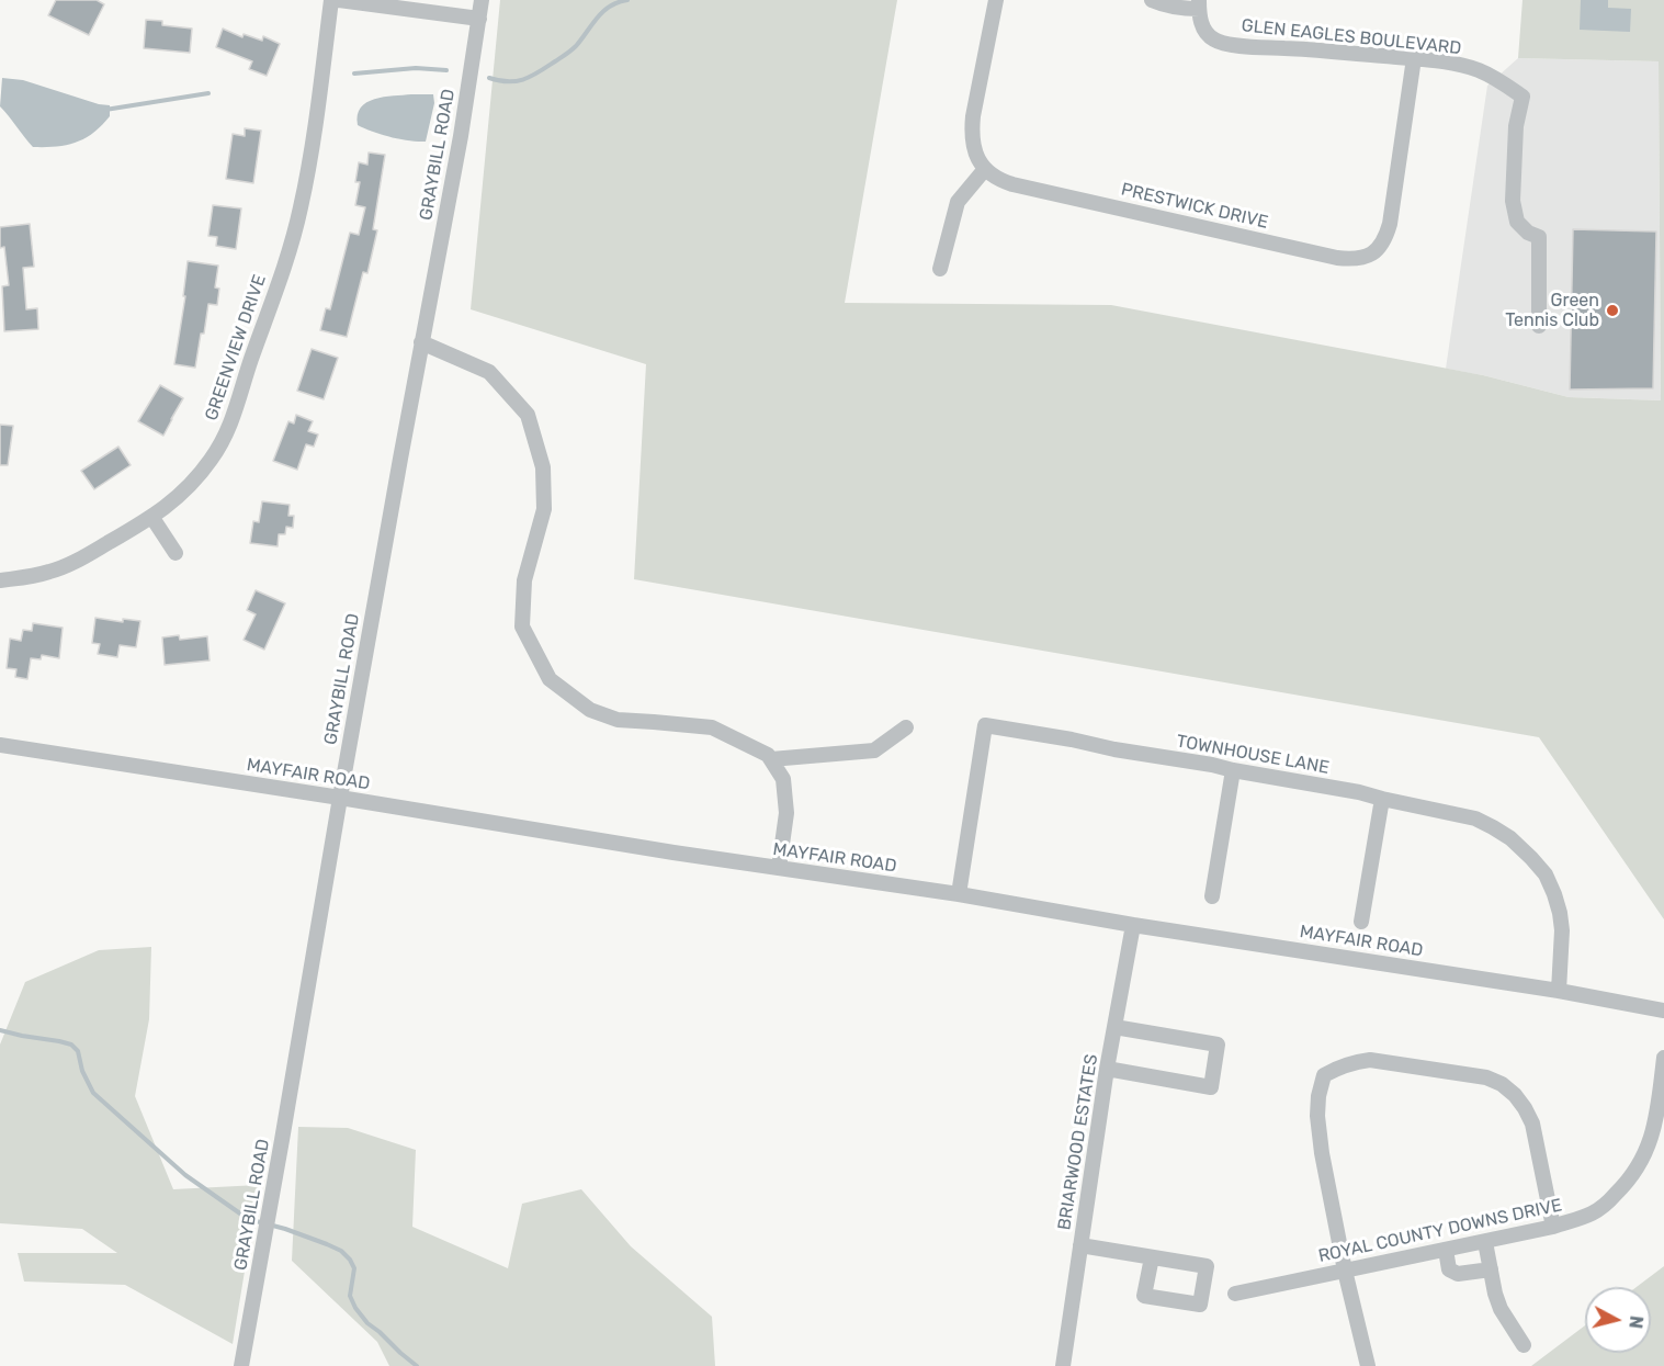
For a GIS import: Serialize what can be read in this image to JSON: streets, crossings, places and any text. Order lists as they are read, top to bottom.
{
  "streets": {
    "street": [
      "GLEN EAGLES BOULEVARD",
      "GRAYBILL ROAD",
      "PRESTWICK DRIVE",
      "GREENVIEW DRIVE",
      "TOWNHOUSE LANE",
      "MAYFAIR ROAD",
      "BRIARWOOD ESTATES",
      "ROYAL COUNTY DOWNS DRIVE"
    ]
  },
  "crossings": [
    ["GLEN EAGLES BOULEVARD", "PRESTWICK DRIVE"],
    ["GRAYBILL ROAD", "MAYFAIR ROAD"],
    ["TOWNHOUSE LANE", "MAYFAIR ROAD"],
    ["MAYFAIR ROAD", "BRIARWOOD ESTATES"]
  ],
  "places": ["Green Tennis Club"],
  "north": "right"
}
